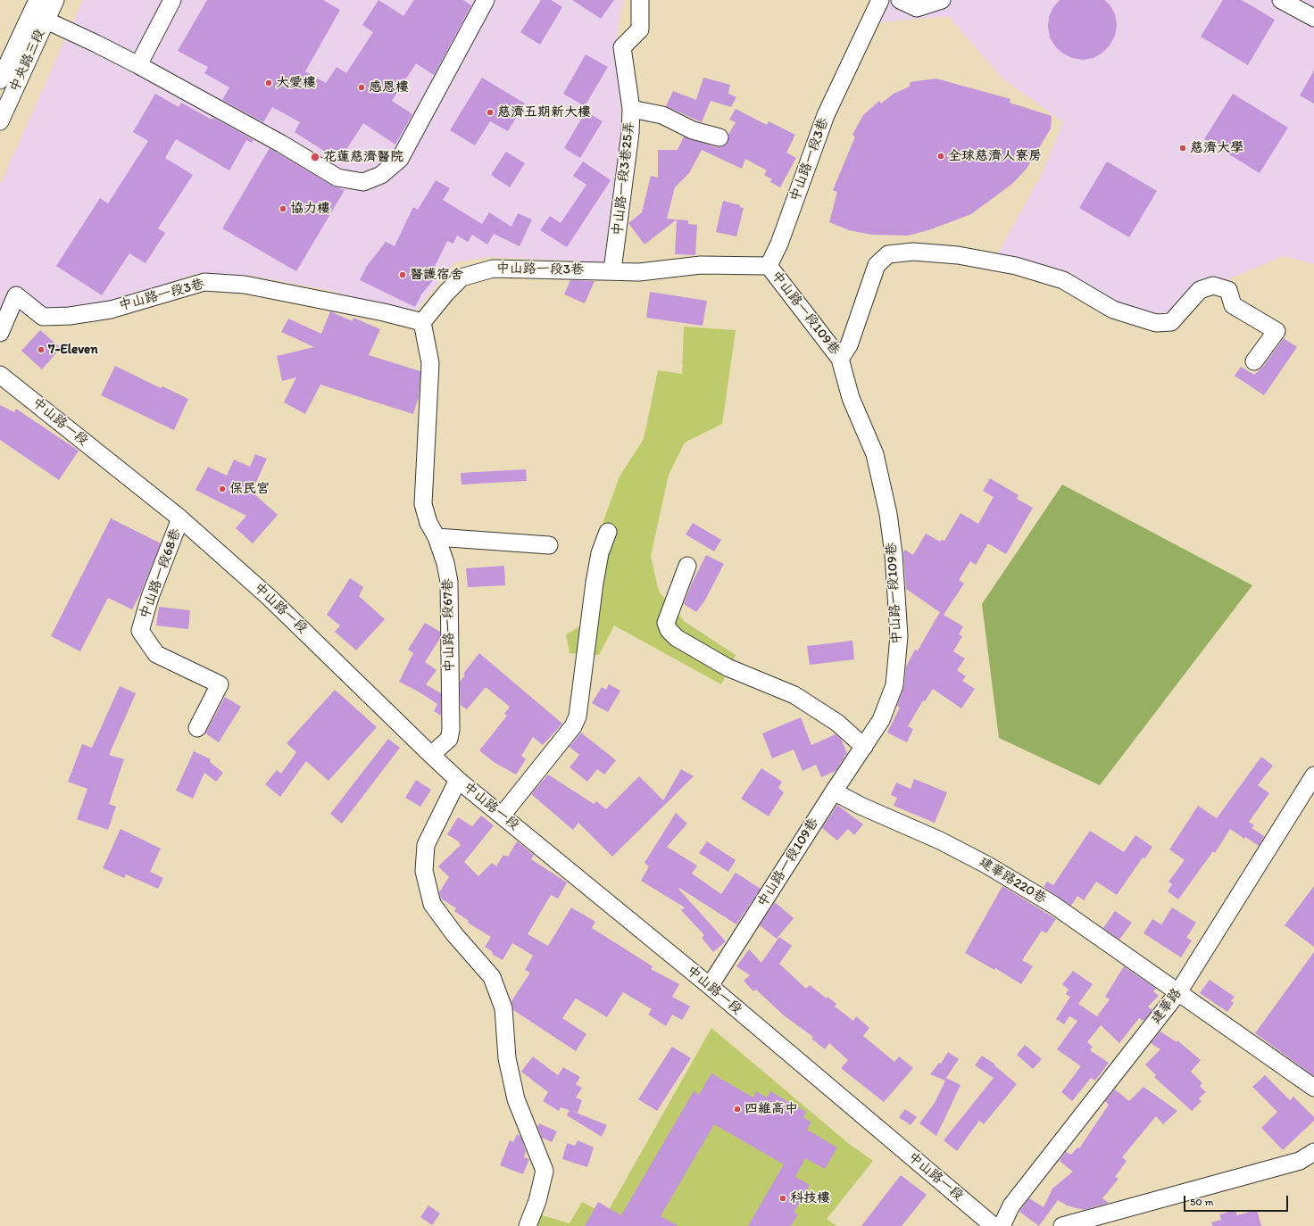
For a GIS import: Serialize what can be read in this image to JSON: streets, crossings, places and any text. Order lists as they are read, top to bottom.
{
  "streets": {
    "street": [
      "中央路三段",
      "中山路一段3巷",
      "中山路一段3巷25弄",
      "中山路一段109巷",
      "中山路一段",
      "中山路一段68巷",
      "中山路一段67巷",
      "建華路220巷",
      "建華路"
    ]
  },
  "crossings": [
    ["中山路一段3巷", "中山路一段3巷25弄"],
    ["中山路一段3巷", "中山路一段109巷"],
    ["中山路一段3巷", "中山路一段67巷"],
    ["中山路一段109巷", "中山路一段"],
    ["中山路一段109巷", "建華路220巷"],
    ["中山路一段", "中山路一段68巷"],
    ["中山路一段", "中山路一段67巷"],
    ["建華路220巷", "建華路"]
  ],
  "places": [
    "大愛樓",
    "感恩樓",
    "慈濟五期新大樓",
    "慈濟大學",
    "全球慈濟人寮房",
    "花蓮慈濟醫院",
    "協力樓",
    "醫護宿舍",
    "7-Eleven",
    "保民宮",
    "四維高中",
    "科技樓"
  ],
  "scale_bar": "50 m"
}
